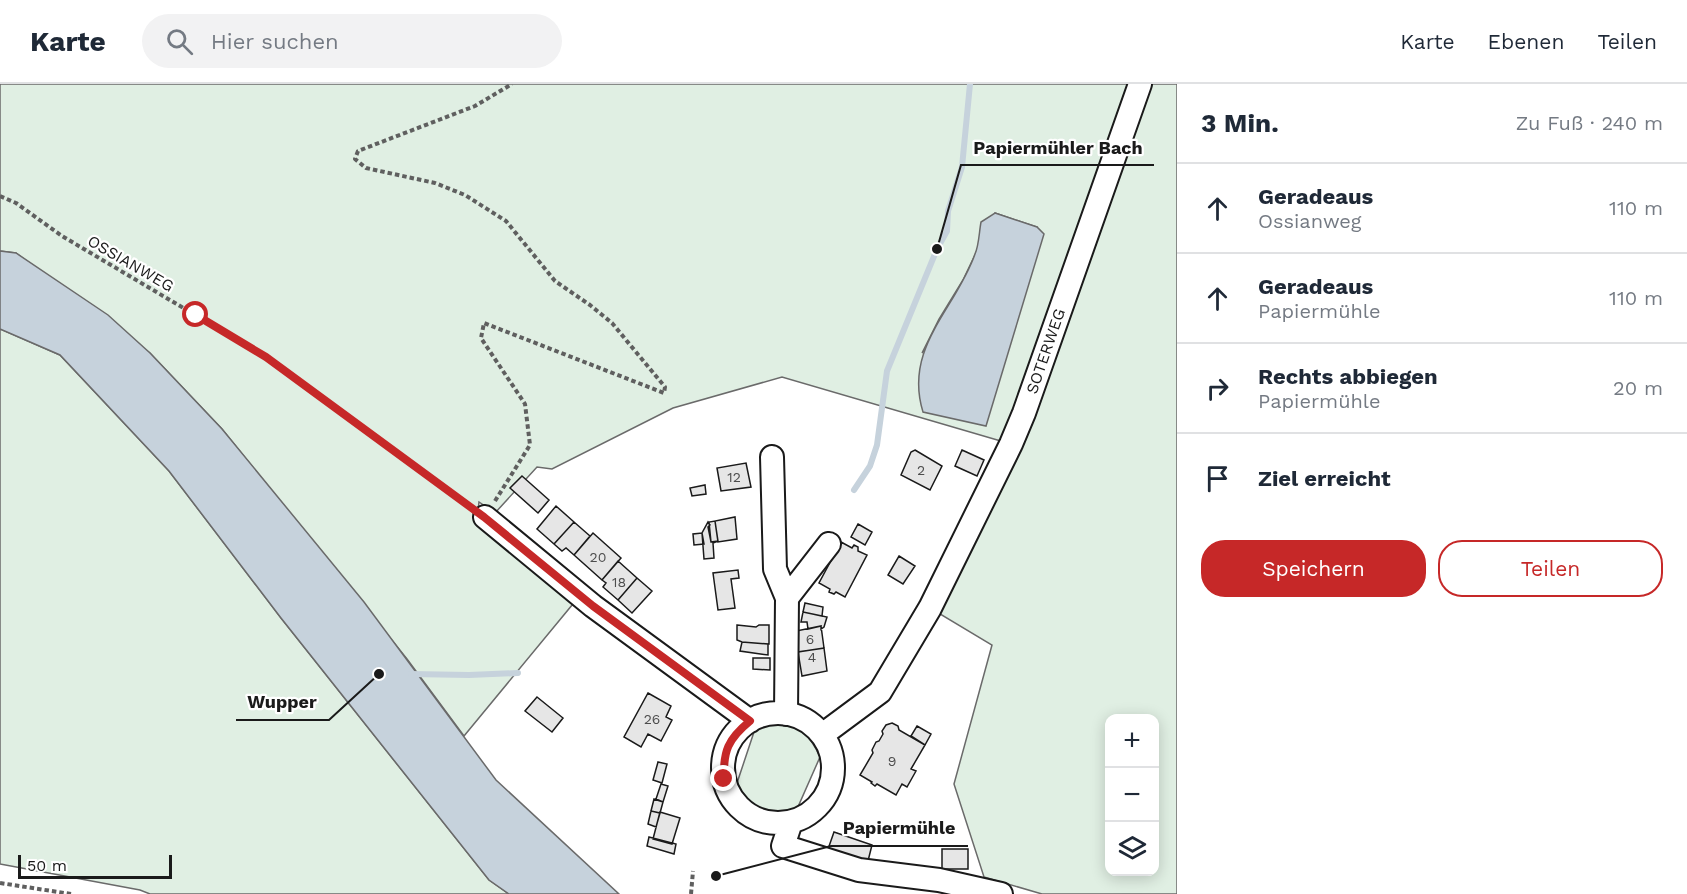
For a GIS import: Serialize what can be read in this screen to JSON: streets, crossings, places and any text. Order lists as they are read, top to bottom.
{
  "streets": {
    "street": ["SOTERWEG"],
    "path": ["OSSIANWEG"]
  },
  "places": ["Papiermühler Bach", "Wupper", "Papiermühle"],
  "house_numbers": [
    "2",
    "12",
    "20",
    "18",
    "6",
    "4",
    "26",
    "9"
  ],
  "scale_bar": "50 m",
  "page": {
    "header": "Karte",
    "search": "Hier suchen",
    "nav": ["Karte", "Ebenen", "Teilen"],
    "heading": ["3 Min.", "Zu Fuß · 240 m"],
    "list": [
      ["Geradeaus", "Ossianweg", "110 m"],
      ["Geradeaus", "Papiermühle", "110 m"],
      ["Rechts abbiegen", "Papiermühle", "20 m"],
      "Ziel erreicht"
    ],
    "buttons": ["Speichern", "Teilen"],
    "map_buttons": ["+", "−"],
    "scale": "50 m"
  }
}
